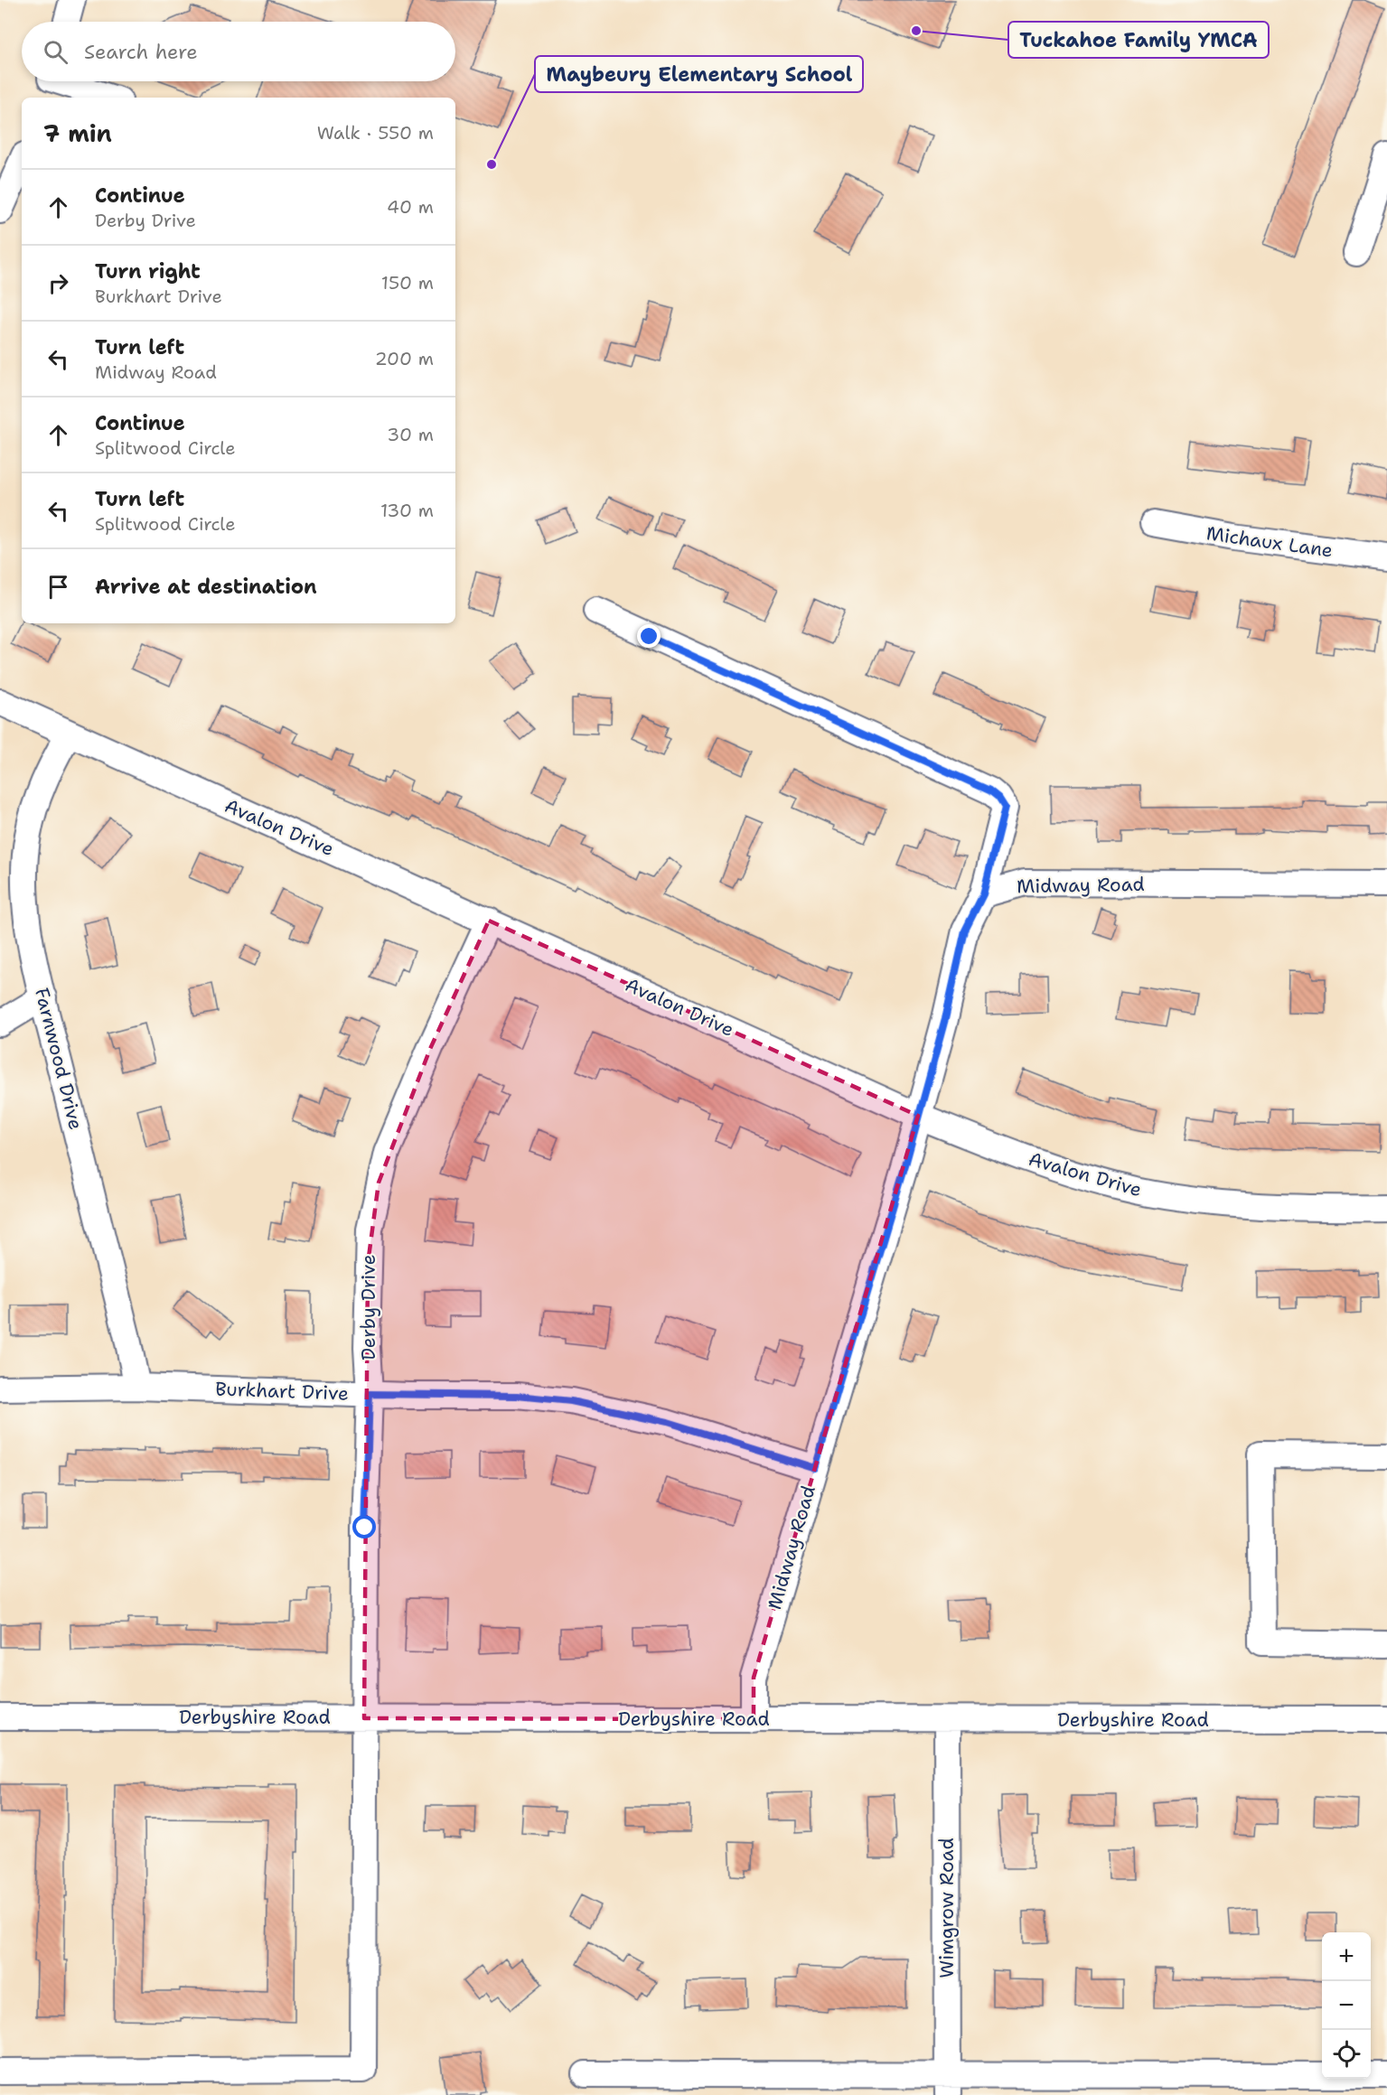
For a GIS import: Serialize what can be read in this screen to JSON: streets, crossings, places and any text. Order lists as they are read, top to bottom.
{
  "streets": {
    "street": [
      "Michaux Lane",
      "Avalon Drive",
      "Midway Road",
      "Farnwood Drive",
      "Derby Drive",
      "Burkhart Drive",
      "Derbyshire Road",
      "Wimgrow Road"
    ]
  },
  "crossings": [
    ["Avalon Drive", "Midway Road"],
    ["Avalon Drive", "Farnwood Drive"],
    ["Avalon Drive", "Derby Drive"],
    ["Midway Road", "Burkhart Drive"],
    ["Midway Road", "Derbyshire Road"],
    ["Farnwood Drive", "Burkhart Drive"],
    ["Derby Drive", "Burkhart Drive"],
    ["Derby Drive", "Derbyshire Road"],
    ["Derbyshire Road", "Wimgrow Road"]
  ],
  "places": ["Tuckahoe Family YMCA", "Maybeury Elementary School"],
  "page": {
    "search": "Search here",
    "heading": ["7 min", "Walk · 550 m"],
    "list": [
      ["Continue", "Derby Drive", "40 m"],
      ["Turn right", "Burkhart Drive", "150 m"],
      ["Turn left", "Midway Road", "200 m"],
      ["Continue", "Splitwood Circle", "30 m"],
      ["Turn left", "Splitwood Circle", "130 m"],
      "Arrive at destination"
    ],
    "map_buttons": ["+", "−"]
  }
}
